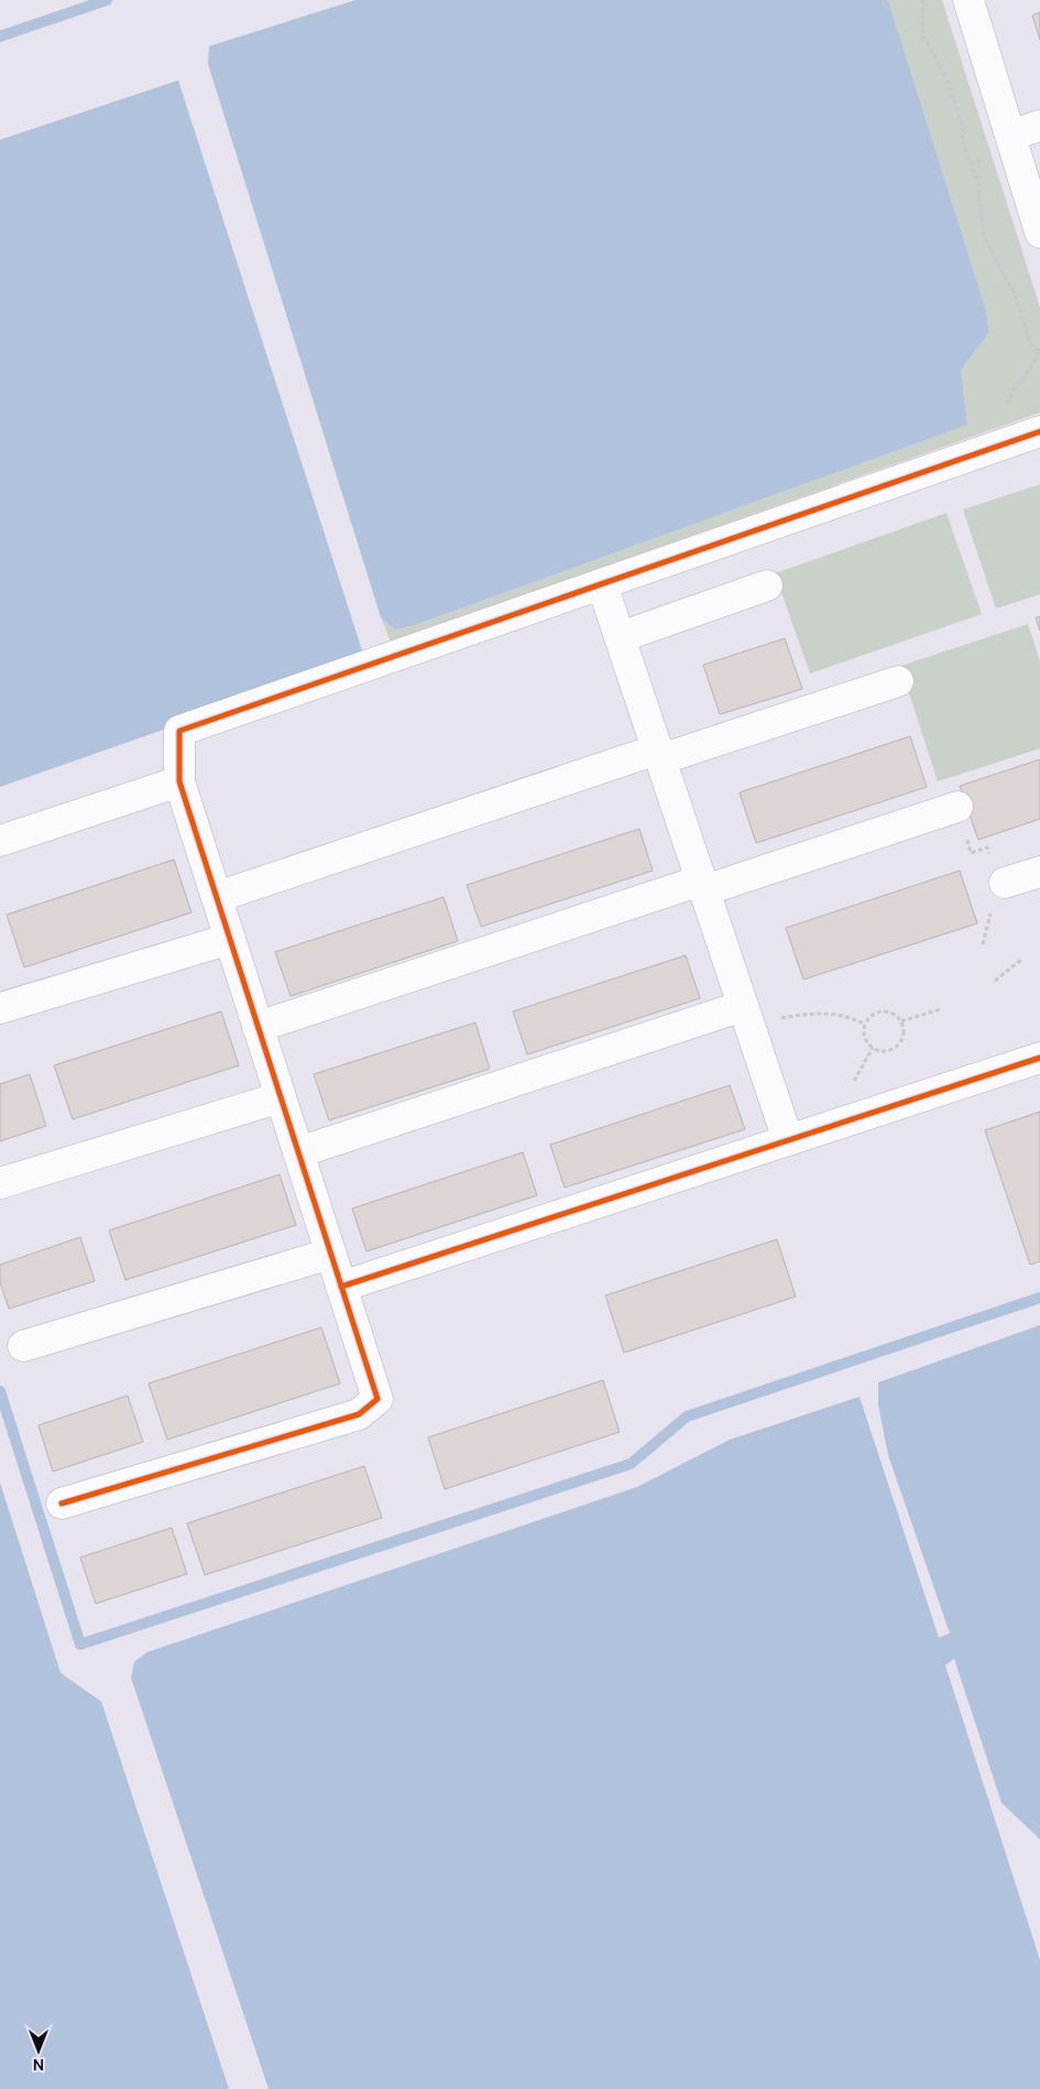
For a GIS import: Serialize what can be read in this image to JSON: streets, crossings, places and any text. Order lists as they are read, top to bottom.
{
  "north": "bottom"
}
